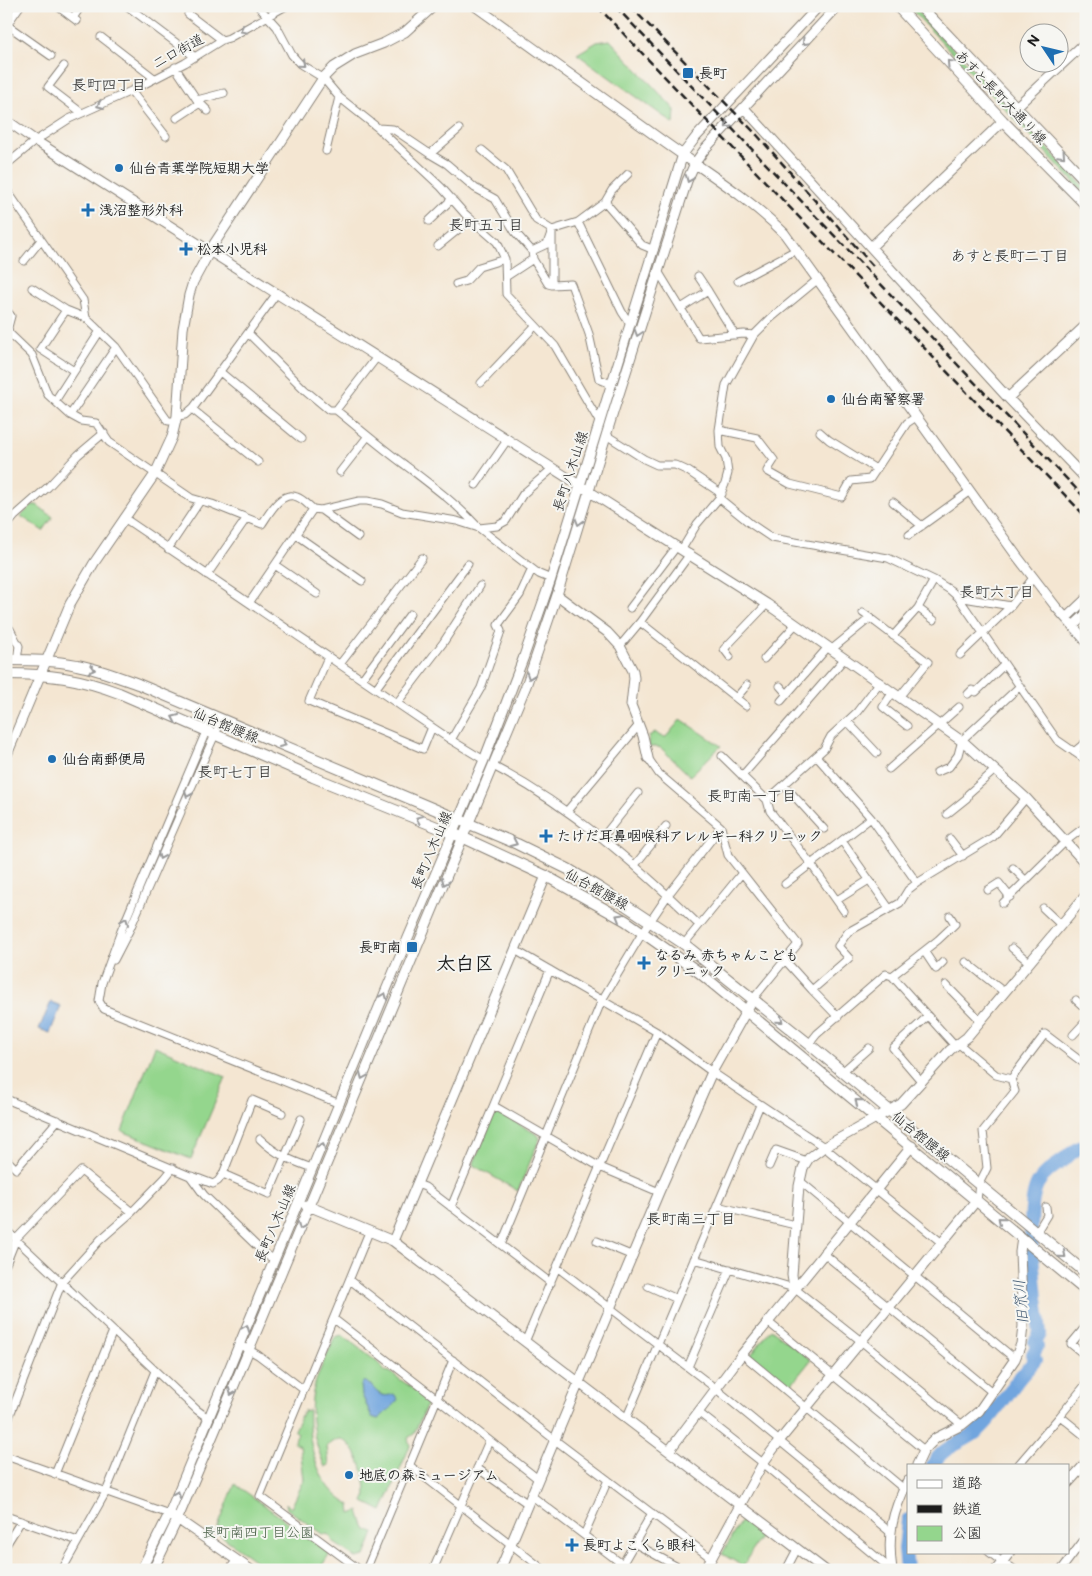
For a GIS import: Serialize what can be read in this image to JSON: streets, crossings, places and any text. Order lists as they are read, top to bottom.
{
  "streets": {
    "main road": ["あすと長町大通り線", "仙台館腰線"],
    "street": ["二口街道", "長町八木山線"]
  },
  "crossings": [
    ["長町八木山線", "仙台館腰線"]
  ],
  "districts": [
    "長町四丁目",
    "長町五丁目",
    "あすと長町二丁目",
    "長町六丁目",
    "長町七丁目",
    "長町南一丁目",
    "太白区",
    "長町南三丁目"
  ],
  "water": ["旧笊川"],
  "parks": ["長町南四丁目公園"],
  "places": {
    "transit": ["長町", "長町南"],
    "other": [
      "仙台青葉学院短期大学",
      "仙台南警察署",
      "仙台南郵便局",
      "地底の森ミュージアム"
    ],
    "health": [
      "浅沼整形外科",
      "松本小児科",
      "たけだ耳鼻咽喉科アレルギー科クリニック",
      "なるみ 赤ちゃんこども クリニック",
      "長町よこくら眼科"
    ]
  },
  "legend": ["道路", "鉄道", "公園"],
  "north": "top left"
}
